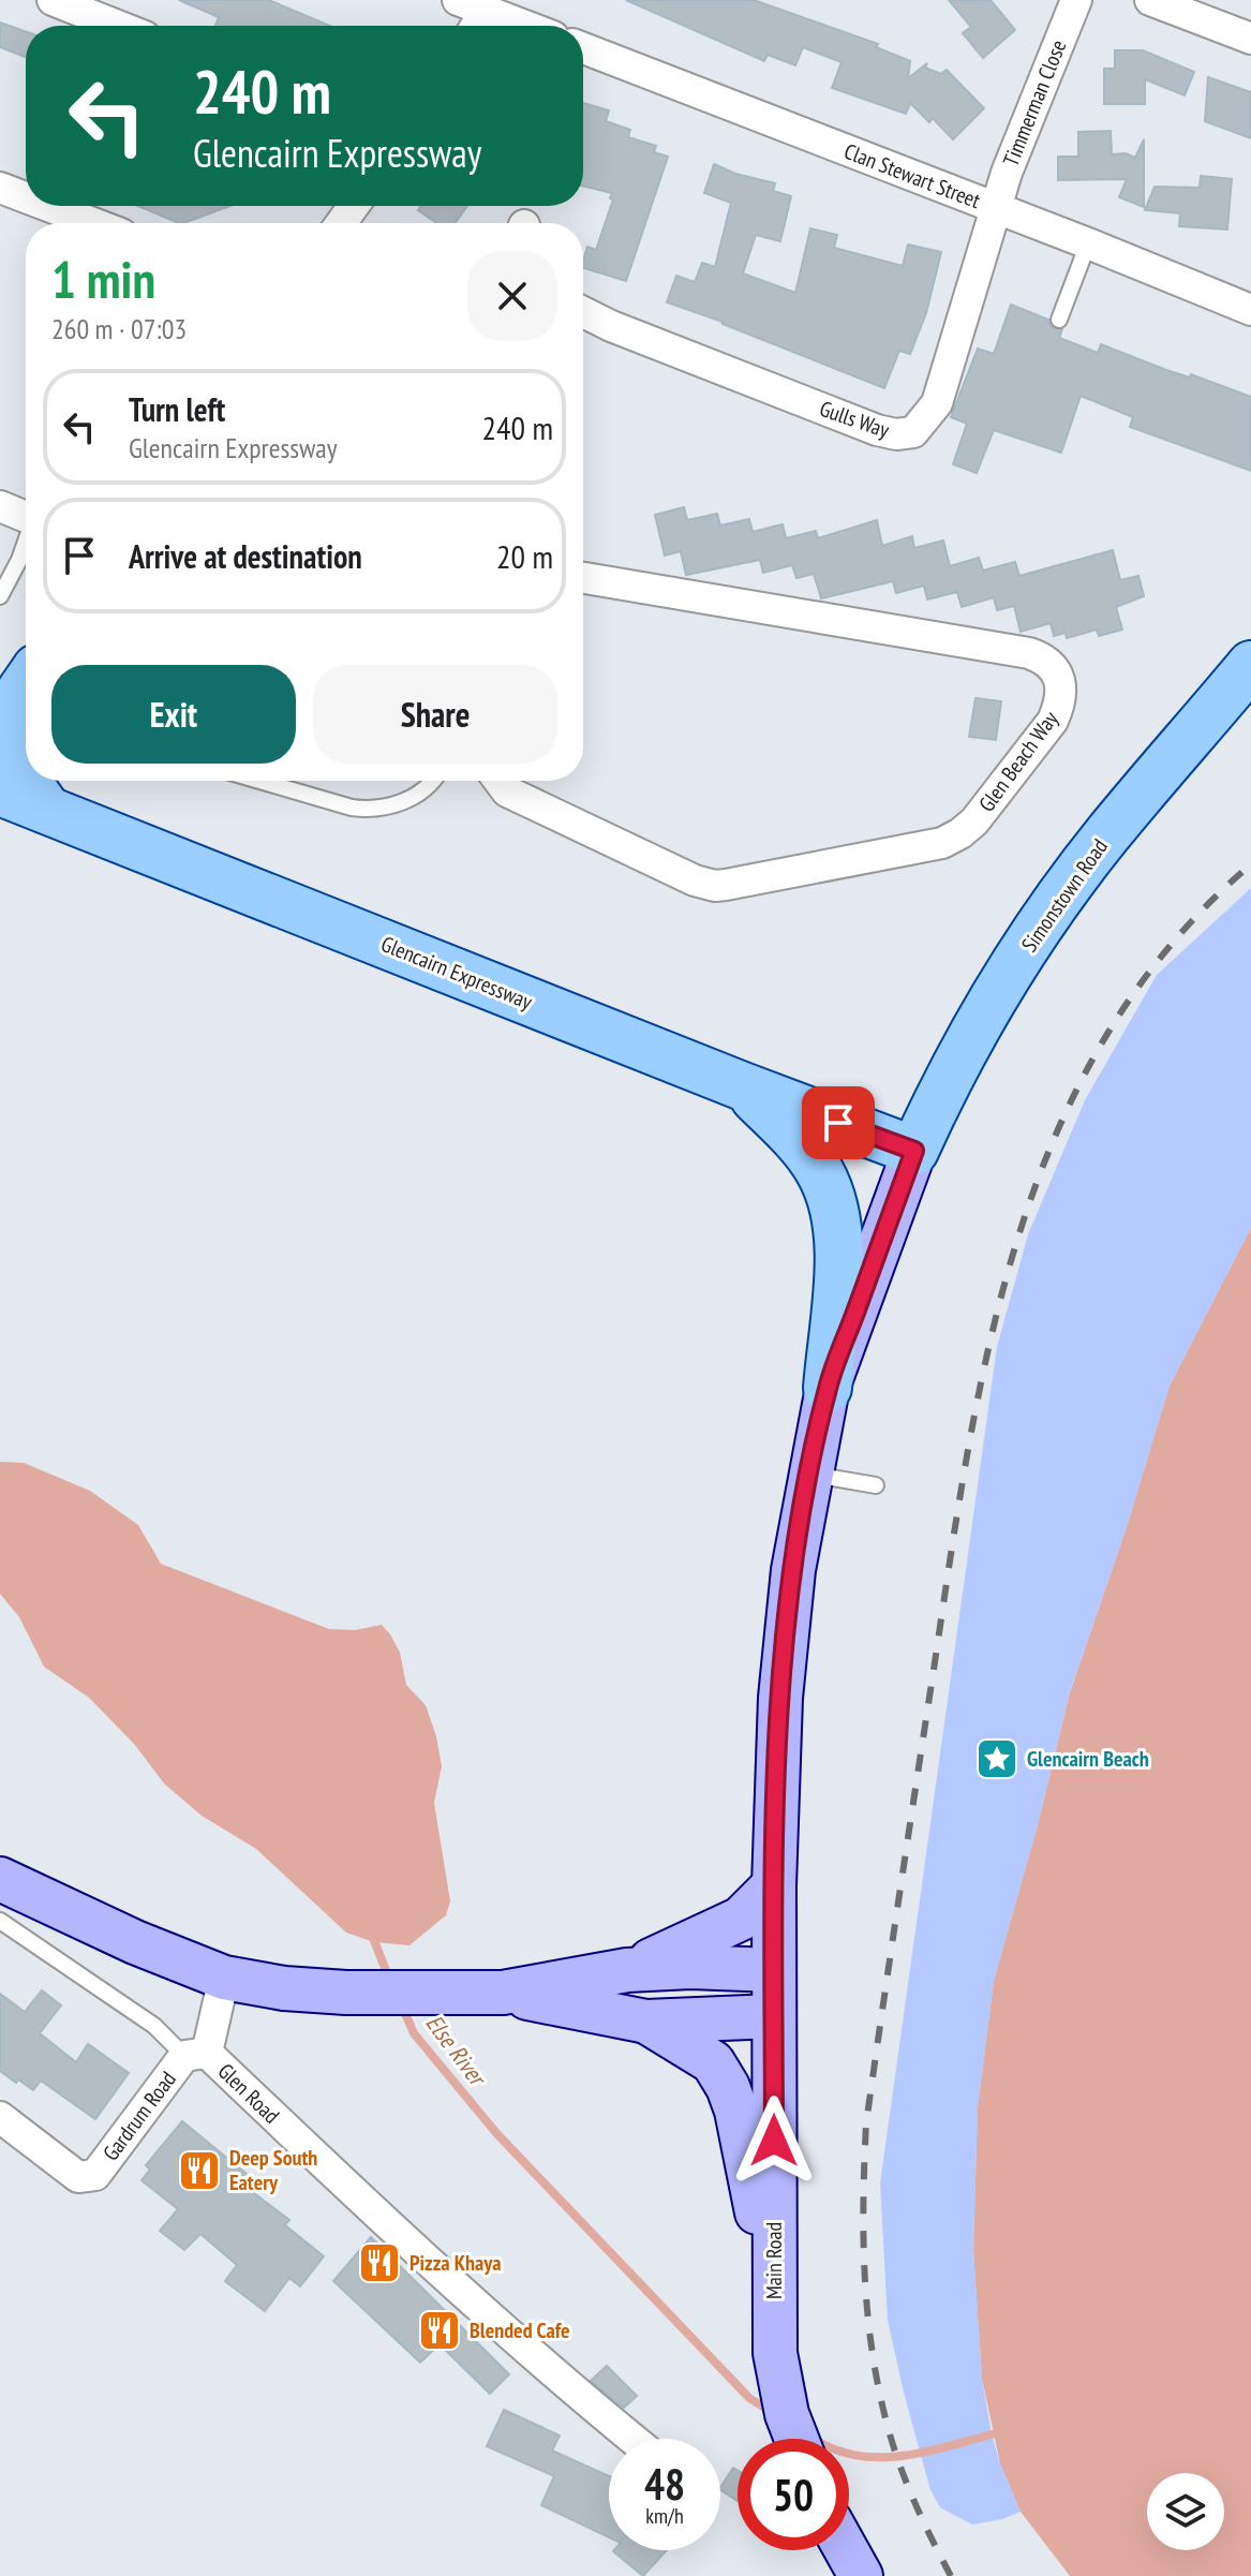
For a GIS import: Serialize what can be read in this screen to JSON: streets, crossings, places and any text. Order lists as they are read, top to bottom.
{
  "streets": {
    "main road": ["Simonstown Road", "Glencairn Expressway", "Main Road"],
    "street": [
      "Timmerman Close",
      "Clan Stewart Street",
      "Gulls Way",
      "Glen Beach Way",
      "Glen Road",
      "Gardrum Road"
    ]
  },
  "crossings": [
    ["Timmerman Close", "Clan Stewart Street"],
    ["Timmerman Close", "Gulls Way"],
    ["Clan Stewart Street", "Gulls Way"],
    ["Simonstown Road", "Glencairn Expressway"],
    ["Simonstown Road", "Main Road"],
    ["Glencairn Expressway", "Main Road"],
    ["Glen Road", "Gardrum Road"]
  ],
  "water": ["Else River"],
  "places": {
    "place": ["Glencairn Beach"],
    "restaurant": ["Deep South Eatery", "Pizza Khaya", "Blended Cafe"]
  },
  "page": {
    "turn": ["240 m", "Glencairn Expressway"],
    "heading": ["1 min", "260 m · 07:03"],
    "list": [
      {
        "name": "Turn left",
        "note": "Glencairn Expressway",
        "value": "240 m"
      },
      {
        "name": "Arrive at destination",
        "value": "20 m"
      }
    ],
    "buttons": ["Exit", "Share"],
    "speed": "48 km/h",
    "limit": "50"
  }
}
